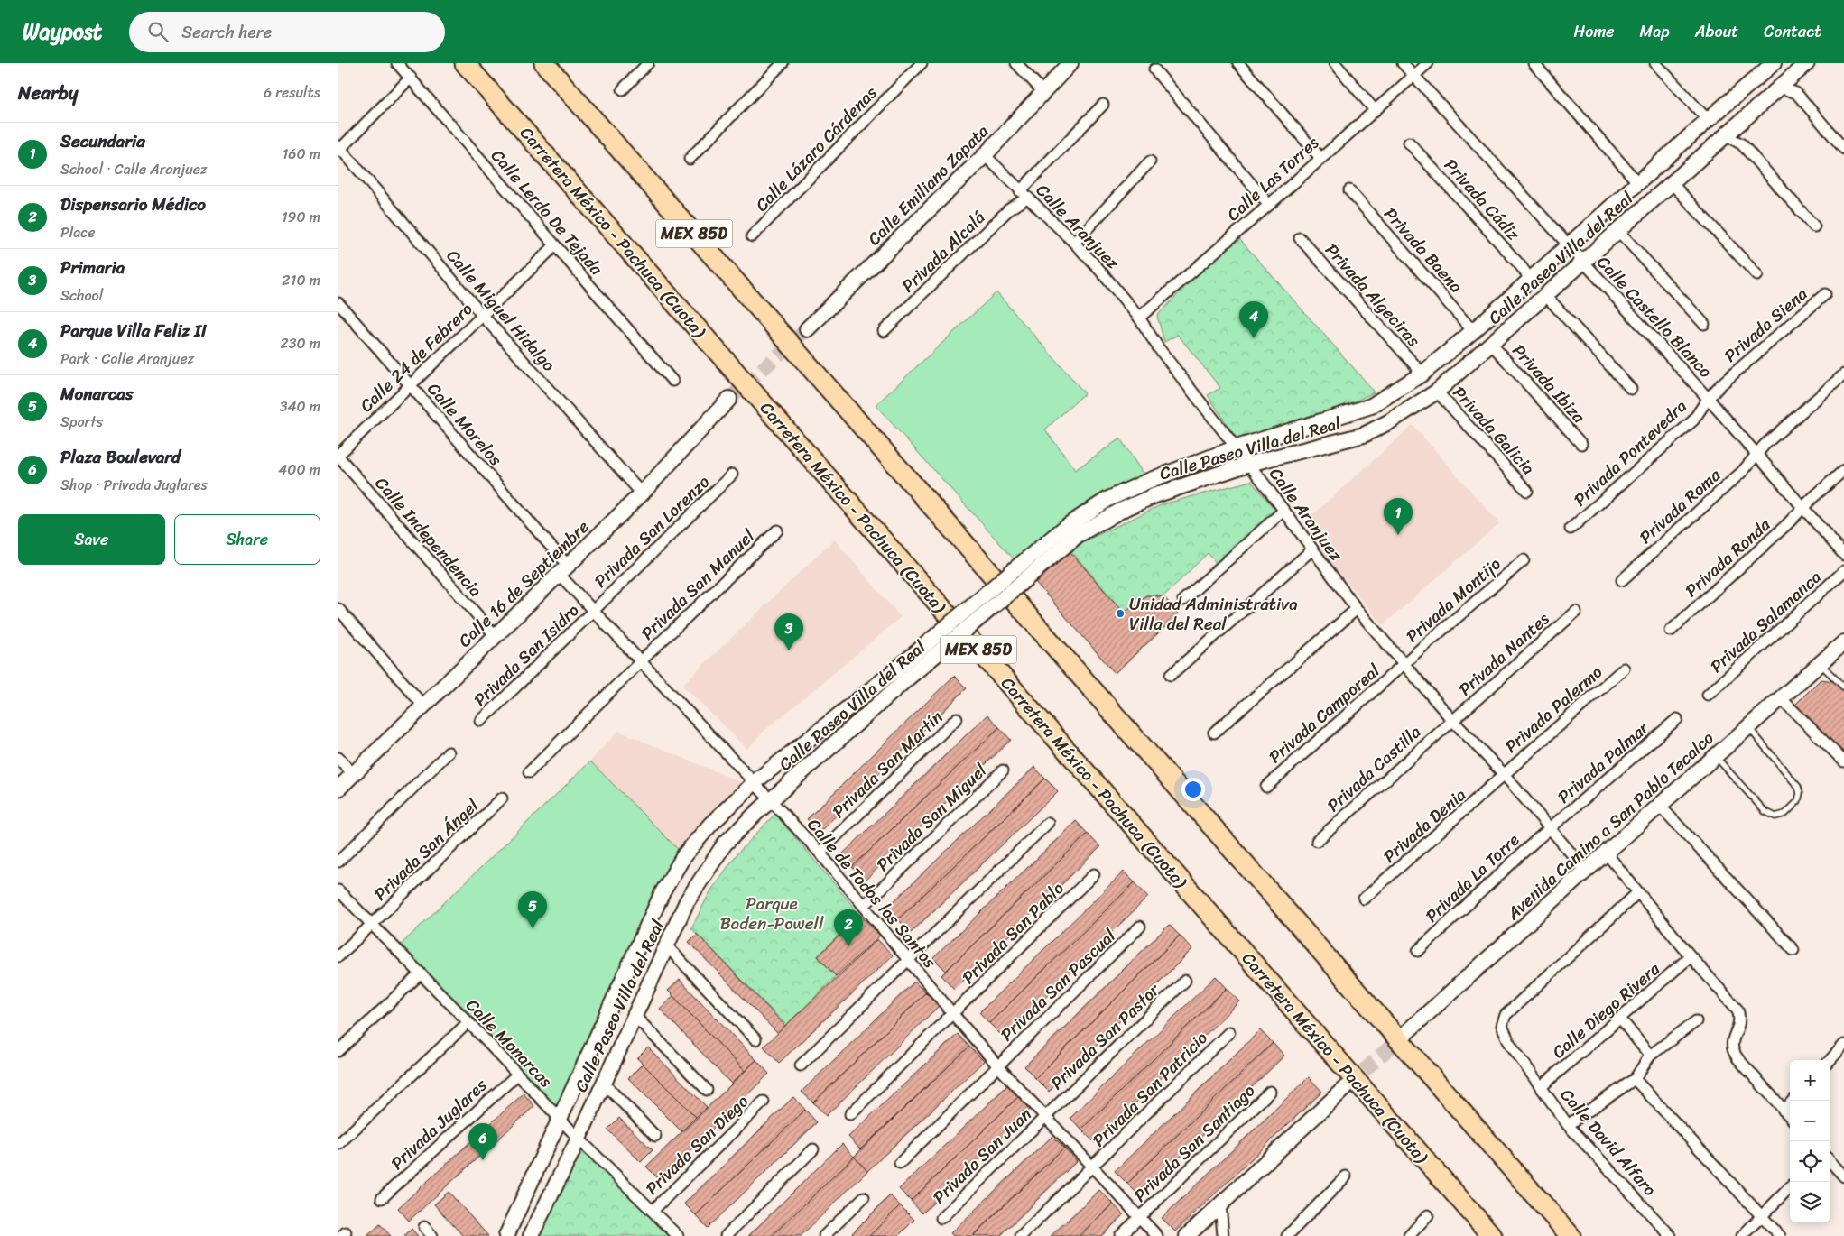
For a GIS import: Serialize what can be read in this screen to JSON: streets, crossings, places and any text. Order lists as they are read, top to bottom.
{
  "streets": {
    "highway": ["Carretera México - Pachuca (Cuota)", "MEX 85D"],
    "street": [
      "Calle Lázaro Cárdenas",
      "Calle Las Torres",
      "Calle Emiliano Zapata",
      "Privada Cádiz",
      "Calle Lerdo De Tejada",
      "Calle Aranjuez",
      "Privada Baena",
      "Privada Alcalá",
      "Calle Paseo Villa del Real",
      "Privada Algeciras",
      "Calle Miguel Hidalgo",
      "Calle Castello Blanco",
      "Privada Siena",
      "Calle 24 de Febrero",
      "Privada Ibiza",
      "Calle Morelos",
      "Privada Galicia",
      "Privada Pontevedra",
      "Privada Roma",
      "Privada San Lorenzo",
      "Calle Independencia",
      "Privada Ronda",
      "Calle 16 de Septiembre",
      "Privada San Manuel",
      "Privada Montijo",
      "Privada Salamanca",
      "Privada Nantes",
      "Privada San Isidro",
      "Privada Palermo",
      "Privada Camporeal",
      "Privada Palmar",
      "Privada San Martín",
      "Privada Castilla",
      "Privada San Miguel",
      "Privada Denia",
      "Avenida Camino a San Pablo Tecalco",
      "Privada San Ángel",
      "Privada La Torre",
      "Calle de Todos los Santos",
      "Privada San Pablo",
      "Privada San Pascual",
      "Calle Diego Rivera",
      "Privada San Pastor",
      "Calle Monarcas",
      "Privada San Patricio",
      "Privada Juglares",
      "Calle David Alfaro",
      "Privada San Santiago",
      "Privada San Diego",
      "Privada San Juan"
    ]
  },
  "crossings": [
    ["Calle Las Torres", "Calle Aranjuez"],
    ["Calle Las Torres", "Calle Castello Blanco"],
    ["Calle Emiliano Zapata", "Calle Aranjuez"],
    ["Privada Cádiz", "Calle Paseo Villa del Real"],
    ["Calle Lerdo De Tejada", "Calle 24 de Febrero"],
    ["Calle Aranjuez", "Privada Alcalá"],
    ["Calle Aranjuez", "Calle Paseo Villa del Real"],
    ["Calle Aranjuez", "Privada Montijo"],
    ["Calle Aranjuez", "Privada Nantes"],
    ["Calle Aranjuez", "Privada Palermo"],
    ["Calle Aranjuez", "Privada Camporeal"],
    ["Calle Aranjuez", "Privada Palmar"],
    ["Calle Aranjuez", "Privada Castilla"],
    ["Calle Aranjuez", "Privada Denia"],
    ["Calle Aranjuez", "Avenida Camino a San Pablo Tecalco"],
    ["Calle Aranjuez", "Privada La Torre"],
    ["Privada Baena", "Calle Paseo Villa del Real"],
    ["Calle Paseo Villa del Real", "Privada Algeciras"],
    ["Calle Paseo Villa del Real", "Calle Castello Blanco"],
    ["Calle Paseo Villa del Real", "Privada Ibiza"],
    ["Calle Paseo Villa del Real", "Privada Galicia"],
    ["Calle Paseo Villa del Real", "Calle de Todos los Santos"],
    ["Calle Paseo Villa del Real", "Calle Monarcas"],
    ["Calle Miguel Hidalgo", "Calle 24 de Febrero"],
    ["Calle Miguel Hidalgo", "Calle 16 de Septiembre"],
    ["Calle Castello Blanco", "Privada Siena"],
    ["Calle Castello Blanco", "Privada Pontevedra"],
    ["Calle Castello Blanco", "Privada Roma"],
    ["Calle Castello Blanco", "Privada Ronda"],
    ["Privada Siena", "Privada Pontevedra"],
    ["Calle 24 de Febrero", "Calle Morelos"],
    ["Calle 24 de Febrero", "Calle Independencia"],
    ["Calle Morelos", "Calle 16 de Septiembre"],
    ["Calle Morelos", "Calle de Todos los Santos"],
    ["Privada San Lorenzo", "Privada San Isidro"],
    ["Privada San Lorenzo", "Calle de Todos los Santos"],
    ["Calle Independencia", "Calle 16 de Septiembre"],
    ["Calle 16 de Septiembre", "Calle de Todos los Santos"],
    ["Privada San Manuel", "Calle de Todos los Santos"],
    ["Privada Montijo", "Privada Camporeal"],
    ["Privada Nantes", "Privada Castilla"],
    ["Privada San Isidro", "Calle de Todos los Santos"],
    ["Privada Palermo", "Privada Denia"],
    ["Privada Palmar", "Privada La Torre"],
    ["Privada San Martín", "Calle de Todos los Santos"],
    ["Privada San Miguel", "Calle de Todos los Santos"],
    ["Privada San Ángel", "Calle Monarcas"],
    ["Calle de Todos los Santos", "Privada San Pablo"],
    ["Calle de Todos los Santos", "Privada San Pascual"],
    ["Calle de Todos los Santos", "Privada San Pastor"],
    ["Calle de Todos los Santos", "Privada San Patricio"],
    ["Calle de Todos los Santos", "Privada San Santiago"],
    ["Calle de Todos los Santos", "Privada San Juan"],
    ["Calle Diego Rivera", "Calle David Alfaro"],
    ["Privada San Pastor", "Privada San Juan"],
    ["Calle Monarcas", "Privada Juglares"],
    ["Calle Monarcas", "Privada San Diego"]
  ],
  "parks": ["Parque Baden-Powell"],
  "places": ["Unidad Administrativa Villa del Real"],
  "page": {
    "header": "Waypost",
    "search": "Search here",
    "nav": [
      "Home",
      "Map",
      "About",
      "Contact"
    ],
    "heading": ["Nearby", "6 results"],
    "list": [
      {
        "mark": "1",
        "name": "Secundaria",
        "note": "School · Calle Aranjuez",
        "value": "160 m"
      },
      {
        "mark": "2",
        "name": "Dispensario Médico",
        "note": "Place",
        "value": "190 m"
      },
      {
        "mark": "3",
        "name": "Primaria",
        "note": "School",
        "value": "210 m"
      },
      {
        "mark": "4",
        "name": "Parque Villa Feliz II",
        "note": "Park · Calle Aranjuez",
        "value": "230 m"
      },
      {
        "mark": "5",
        "name": "Monarcas",
        "note": "Sports",
        "value": "340 m"
      },
      {
        "mark": "6",
        "name": "Plaza Boulevard",
        "note": "Shop · Privada Juglares",
        "value": "400 m"
      }
    ],
    "pins": [
      "4",
      "1",
      "3",
      "5",
      "2",
      "6"
    ],
    "buttons": ["Save", "Share"],
    "map_buttons": ["+", "−"]
  }
}
